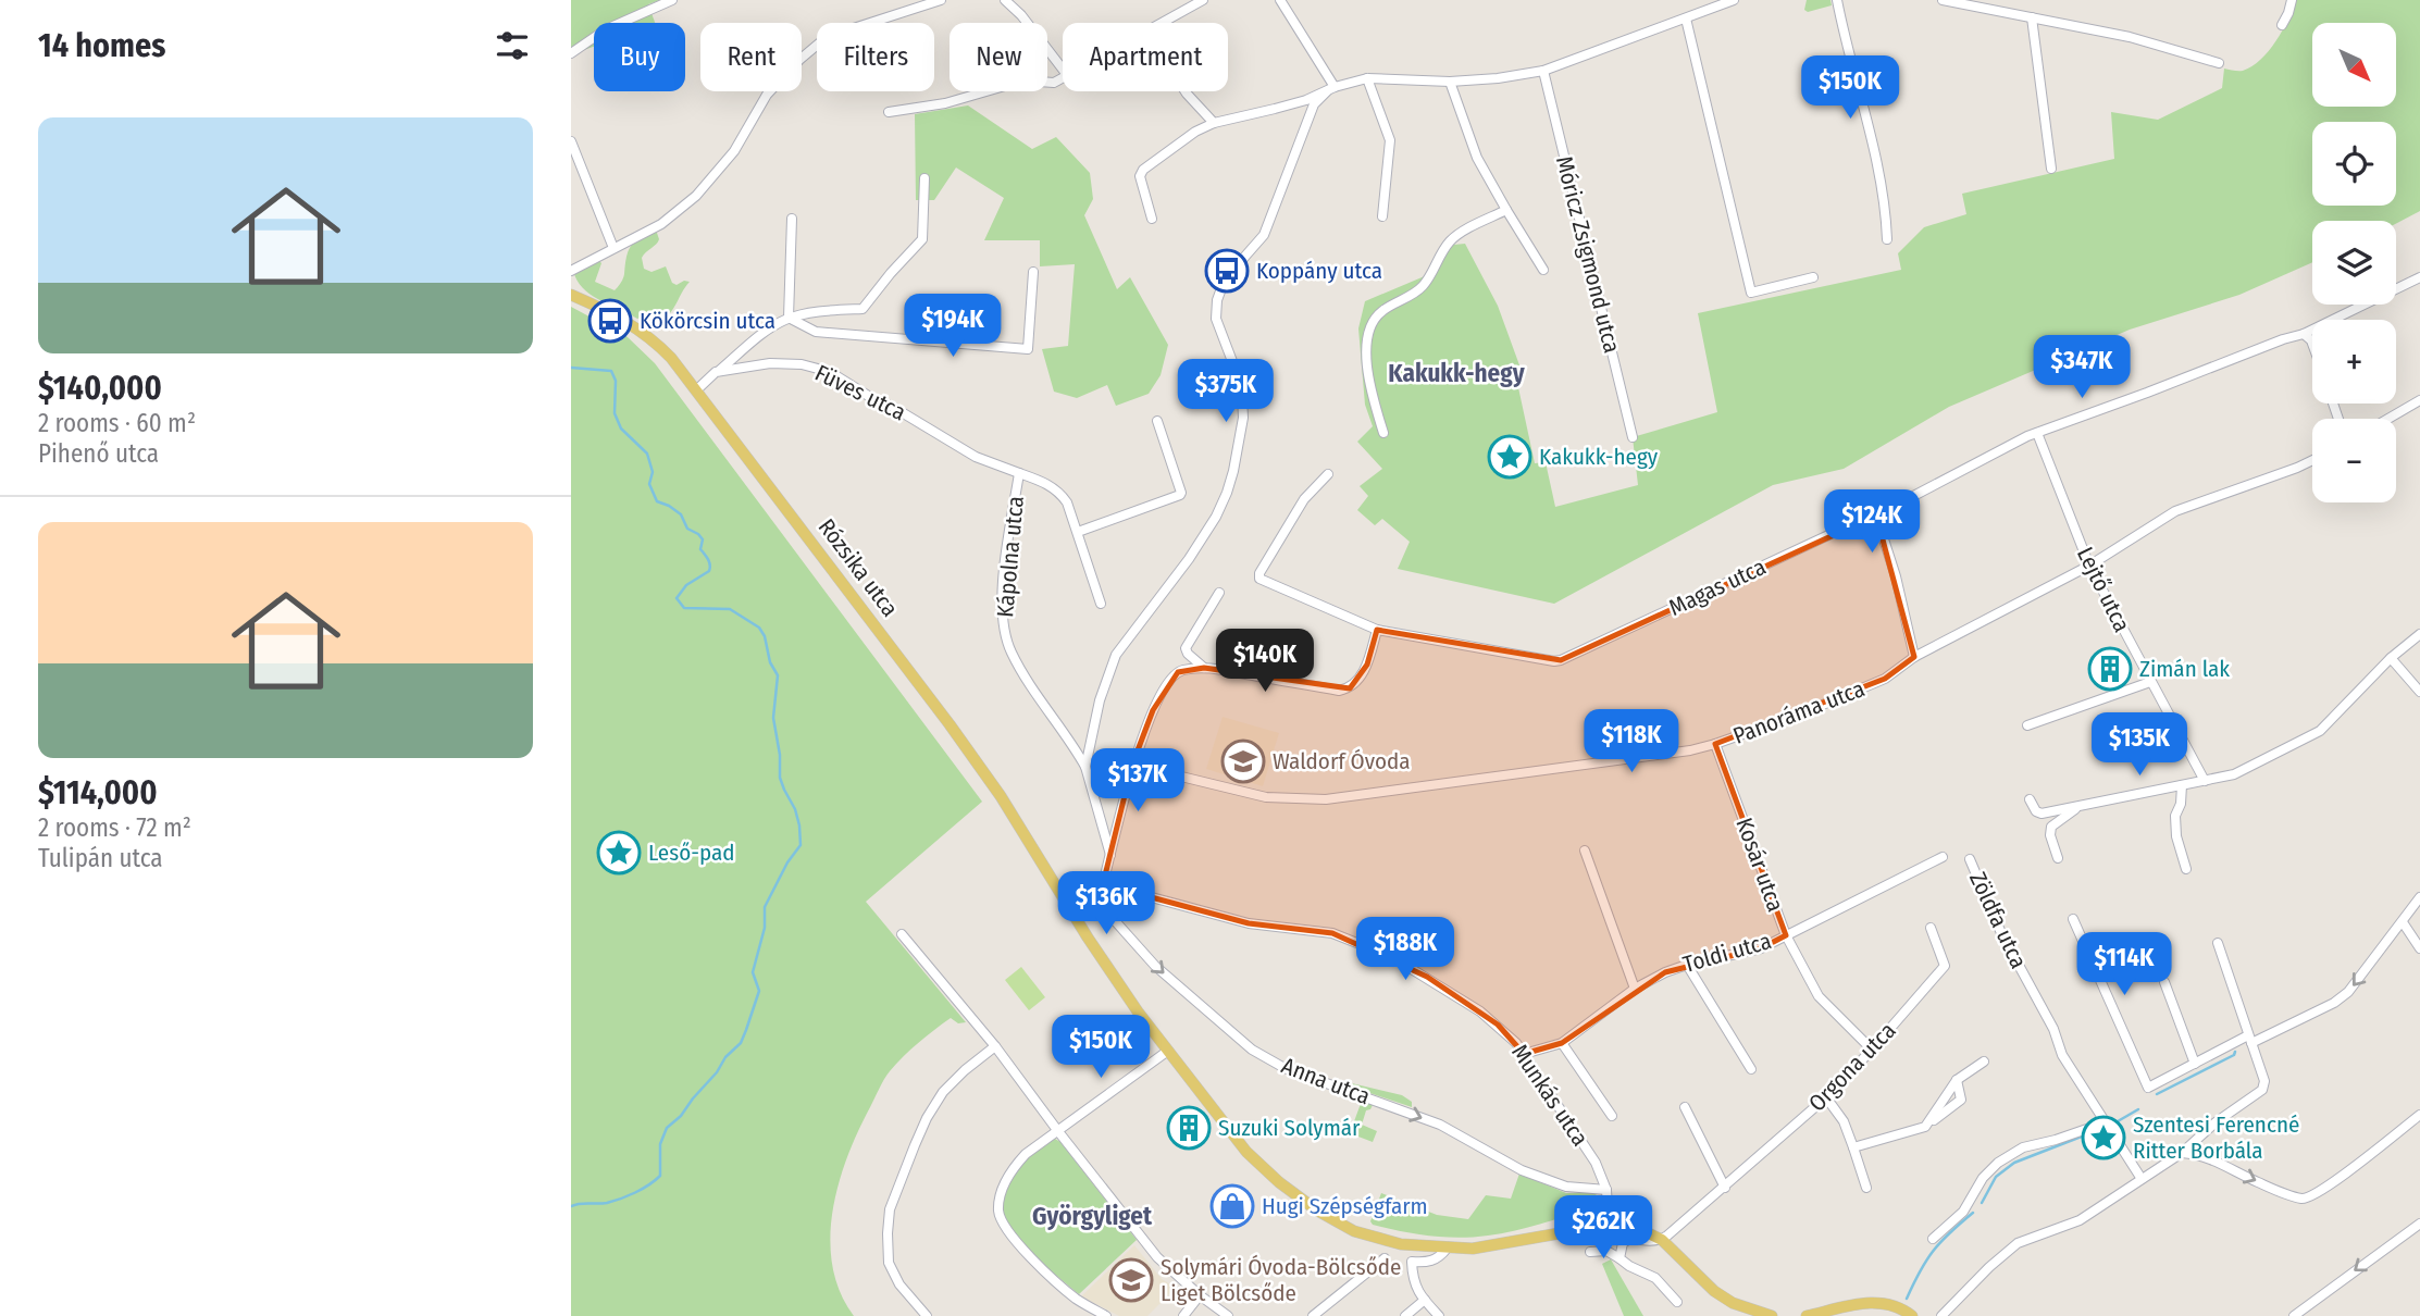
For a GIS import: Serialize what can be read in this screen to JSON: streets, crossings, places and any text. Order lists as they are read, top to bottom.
{
  "streets": {
    "main road": ["Rózsika utca"],
    "street": [
      "Móricz Zsigmond utca",
      "Füves utca",
      "Kápolna utca",
      "Magas utca",
      "Lejtő utca",
      "Panoráma utca",
      "Kosár utca",
      "Zöldfa utca",
      "Toldi utca",
      "Orgona utca",
      "Anna utca",
      "Munkás utca"
    ]
  },
  "crossings": [
    ["Füves utca", "Kápolna utca"],
    ["Rózsika utca", "Munkás utca"],
    ["Magas utca", "Lejtő utca"],
    ["Lejtő utca", "Panoráma utca"],
    ["Panoráma utca", "Kosár utca"],
    ["Kosár utca", "Toldi utca"],
    ["Kosár utca", "Orgona utca"],
    ["Toldi utca", "Munkás utca"],
    ["Anna utca", "Munkás utca"]
  ],
  "one_way": ["Anna utca"],
  "districts": ["Kakukk-hegy", "Györgyliget"],
  "places": {
    "bus stop": ["Koppány utca", "Kökörcsin utca"],
    "place": ["Kakukk-hegy", "Leső-pad", "Szentesi Ferencné Ritter Borbála"],
    "building": ["Zimán lak", "Suzuki Solymár"],
    "school or university": ["Waldorf Óvoda", "Solymári Óvoda-Bölcsőde Liget Bölcsőde"],
    "shop": ["Hugi Szépségfarm"]
  },
  "north": "bottom right",
  "page": {
    "heading": "14 homes",
    "map_buttons": ["+", "−"],
    "chip": [
      "Buy",
      "Rent",
      "Filters",
      "New",
      "Apartment"
    ],
    "price": [
      "$150K",
      "$194K",
      "$347K",
      "$375K",
      "$124K",
      "$140K",
      "$118K",
      "$135K",
      "$137K",
      "$136K",
      "$188K",
      "$114K",
      "$150K",
      "$262K"
    ],
    "list": [
      {
        "name": "$140,000",
        "note": "2 rooms · 60 m² · Pihenő utca"
      },
      {
        "name": "$114,000",
        "note": "2 rooms · 72 m² · Tulipán utca"
      }
    ]
  }
}
